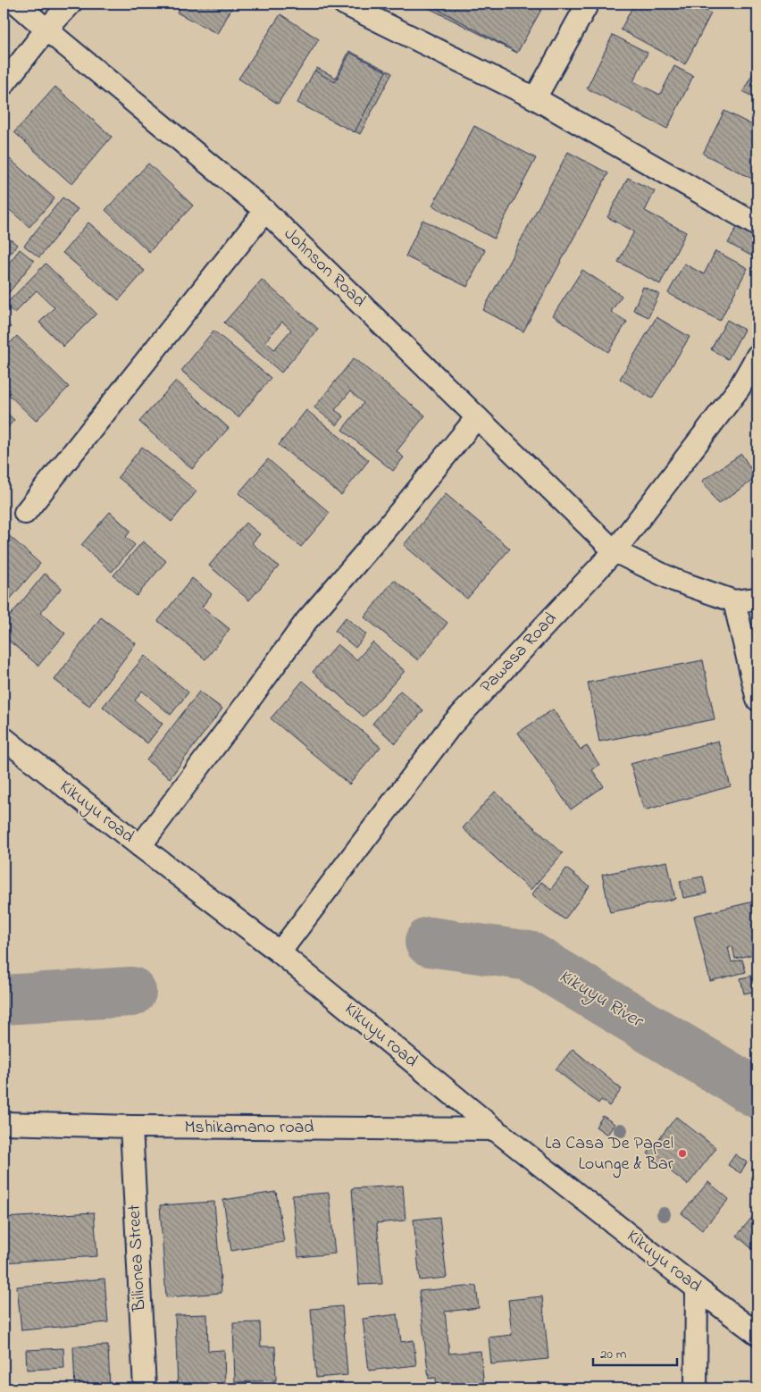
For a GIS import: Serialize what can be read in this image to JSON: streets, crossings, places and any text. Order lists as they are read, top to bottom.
{
  "streets": {
    "street": [
      "Johnson Road",
      "Pawasa Road",
      "Kikuyu road",
      "Mshikamano road",
      "Bilionea Street"
    ]
  },
  "crossings": [
    ["Johnson Road", "Pawasa Road"],
    ["Pawasa Road", "Kikuyu road"],
    ["Kikuyu road", "Mshikamano road"],
    ["Mshikamano road", "Bilionea Street"]
  ],
  "water": ["Kikuyu River"],
  "places": ["La Casa De Papel Lounge & Bar"],
  "scale_bar": "20 m"
}
